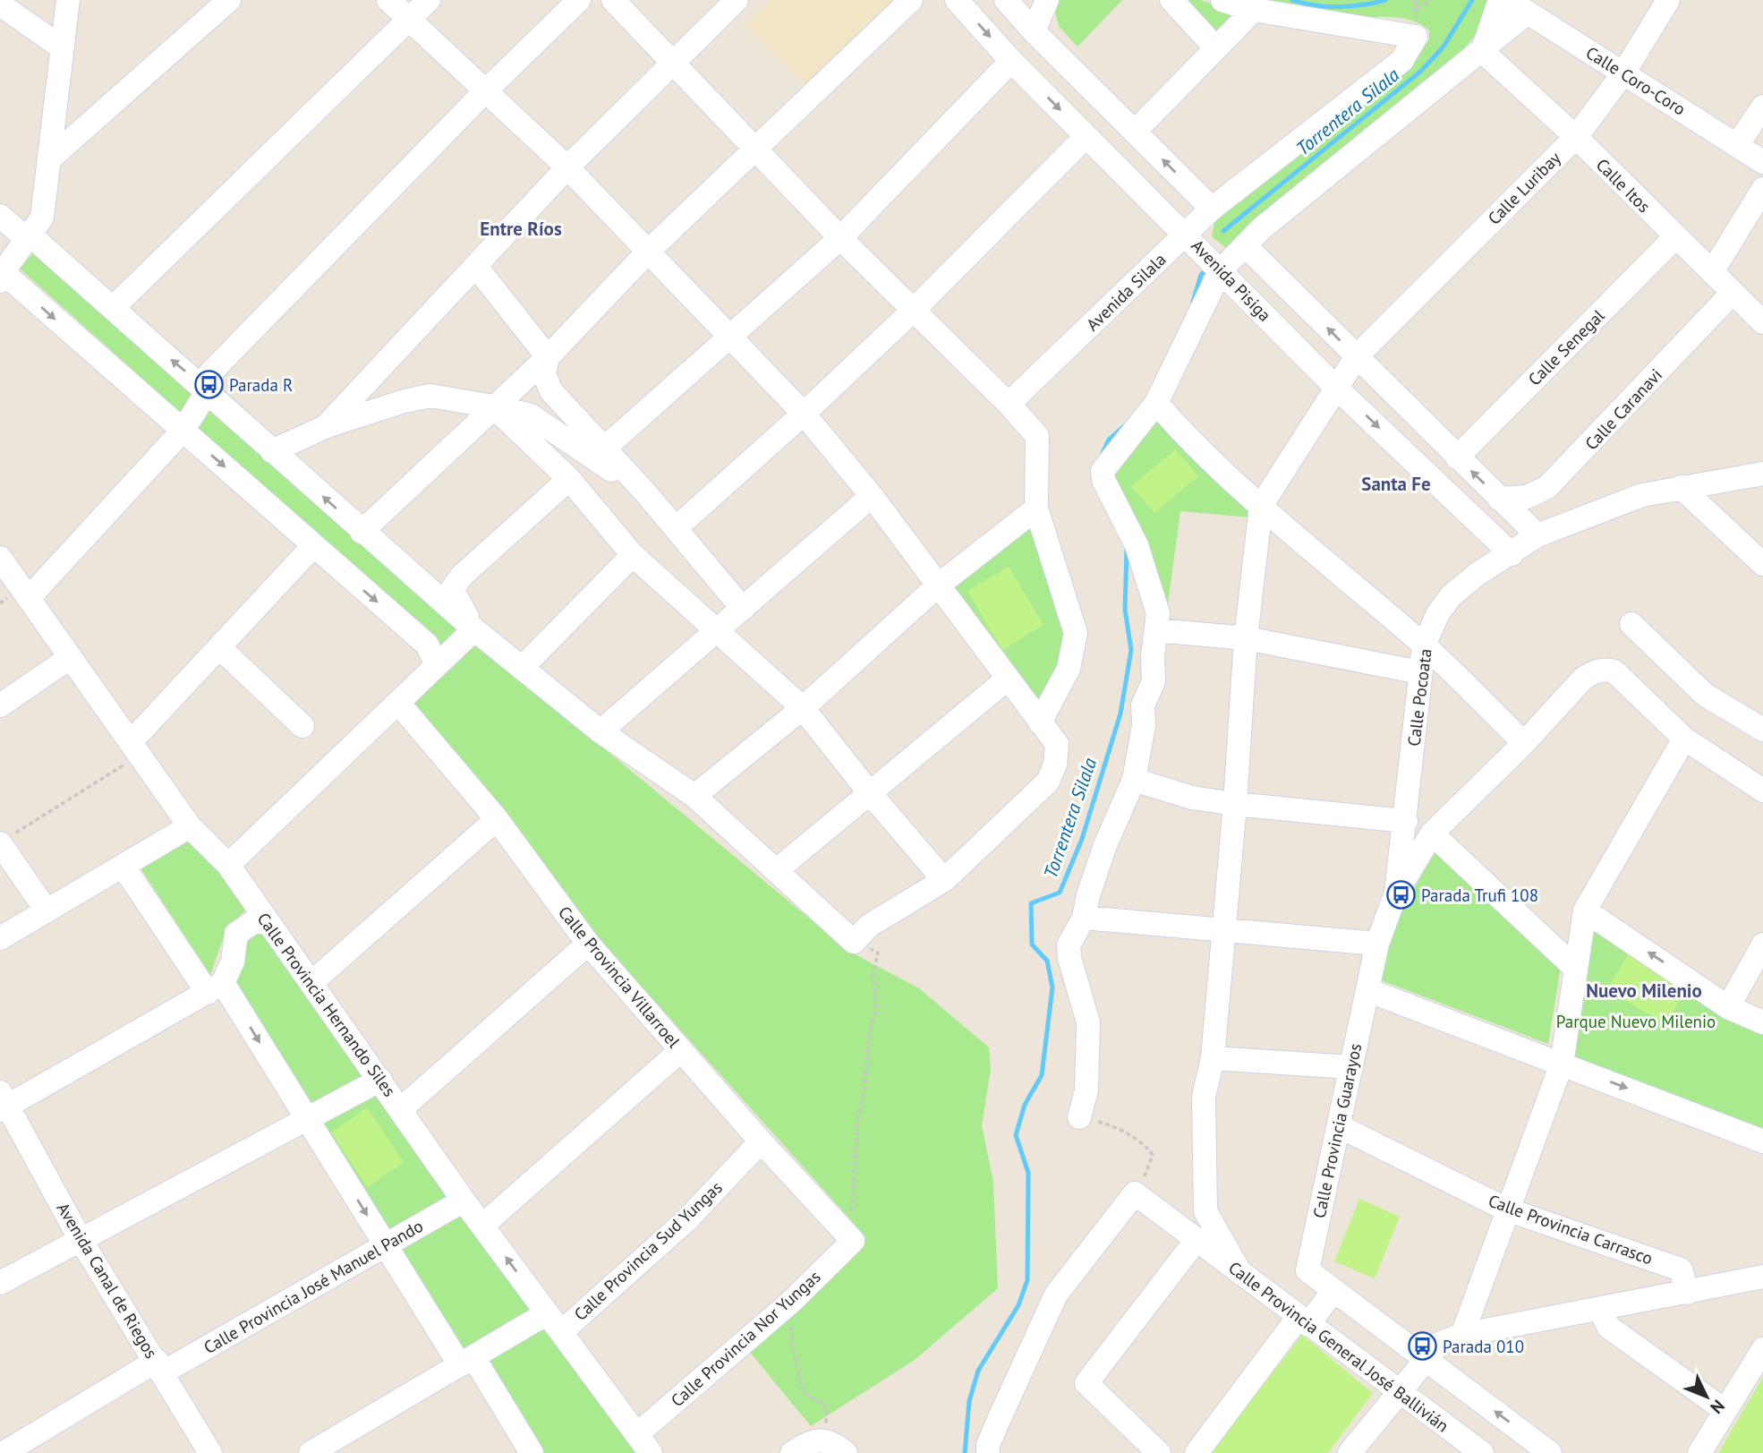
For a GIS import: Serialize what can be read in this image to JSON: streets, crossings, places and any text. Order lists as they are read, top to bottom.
{
  "streets": {
    "street": [
      "Calle Coro-Coro",
      "Calle Itos",
      "Calle Luribay",
      "Avenida Pisiga",
      "Avenida Silala",
      "Calle Senegal",
      "Calle Caranavi",
      "Calle Pocoata",
      "Calle Provincia Villarroel",
      "Calle Provincia Hernando Siles",
      "Calle Provincia Guarayos",
      "Calle Provincia Carrasco",
      "Calle Provincia Sud Yungas",
      "Avenida Canal de Riegos",
      "Calle Provincia José Manuel Pando",
      "Calle Provincia Nor Yungas",
      "Calle Provincia General José Ballivián"
    ]
  },
  "crossings": [
    ["Calle Coro-Coro", "Calle Luribay"],
    ["Calle Itos", "Calle Luribay"],
    ["Calle Itos", "Calle Senegal"],
    ["Calle Itos", "Calle Caranavi"],
    ["Calle Luribay", "Avenida Pisiga"],
    ["Avenida Pisiga", "Avenida Silala"],
    ["Avenida Pisiga", "Calle Senegal"],
    ["Avenida Pisiga", "Calle Caranavi"],
    ["Avenida Pisiga", "Calle Pocoata"],
    ["Calle Pocoata", "Calle Provincia Guarayos"],
    ["Calle Provincia Villarroel", "Calle Provincia Sud Yungas"],
    ["Calle Provincia Villarroel", "Calle Provincia Nor Yungas"],
    ["Calle Provincia Hernando Siles", "Calle Provincia Sud Yungas"],
    ["Calle Provincia Hernando Siles", "Calle Provincia José Manuel Pando"],
    ["Calle Provincia Hernando Siles", "Calle Provincia Nor Yungas"],
    ["Calle Provincia Guarayos", "Calle Provincia Carrasco"],
    ["Avenida Canal de Riegos", "Calle Provincia José Manuel Pando"]
  ],
  "districts": ["Entre Ríos", "Santa Fe", "Nuevo Milenio"],
  "water": ["Torrentera Silala"],
  "parks": ["Parque Nuevo Milenio"],
  "places": {
    "bus stop": ["Parada R", "Parada Trufi 108", "Parada 010"]
  },
  "north": "bottom right"
}
